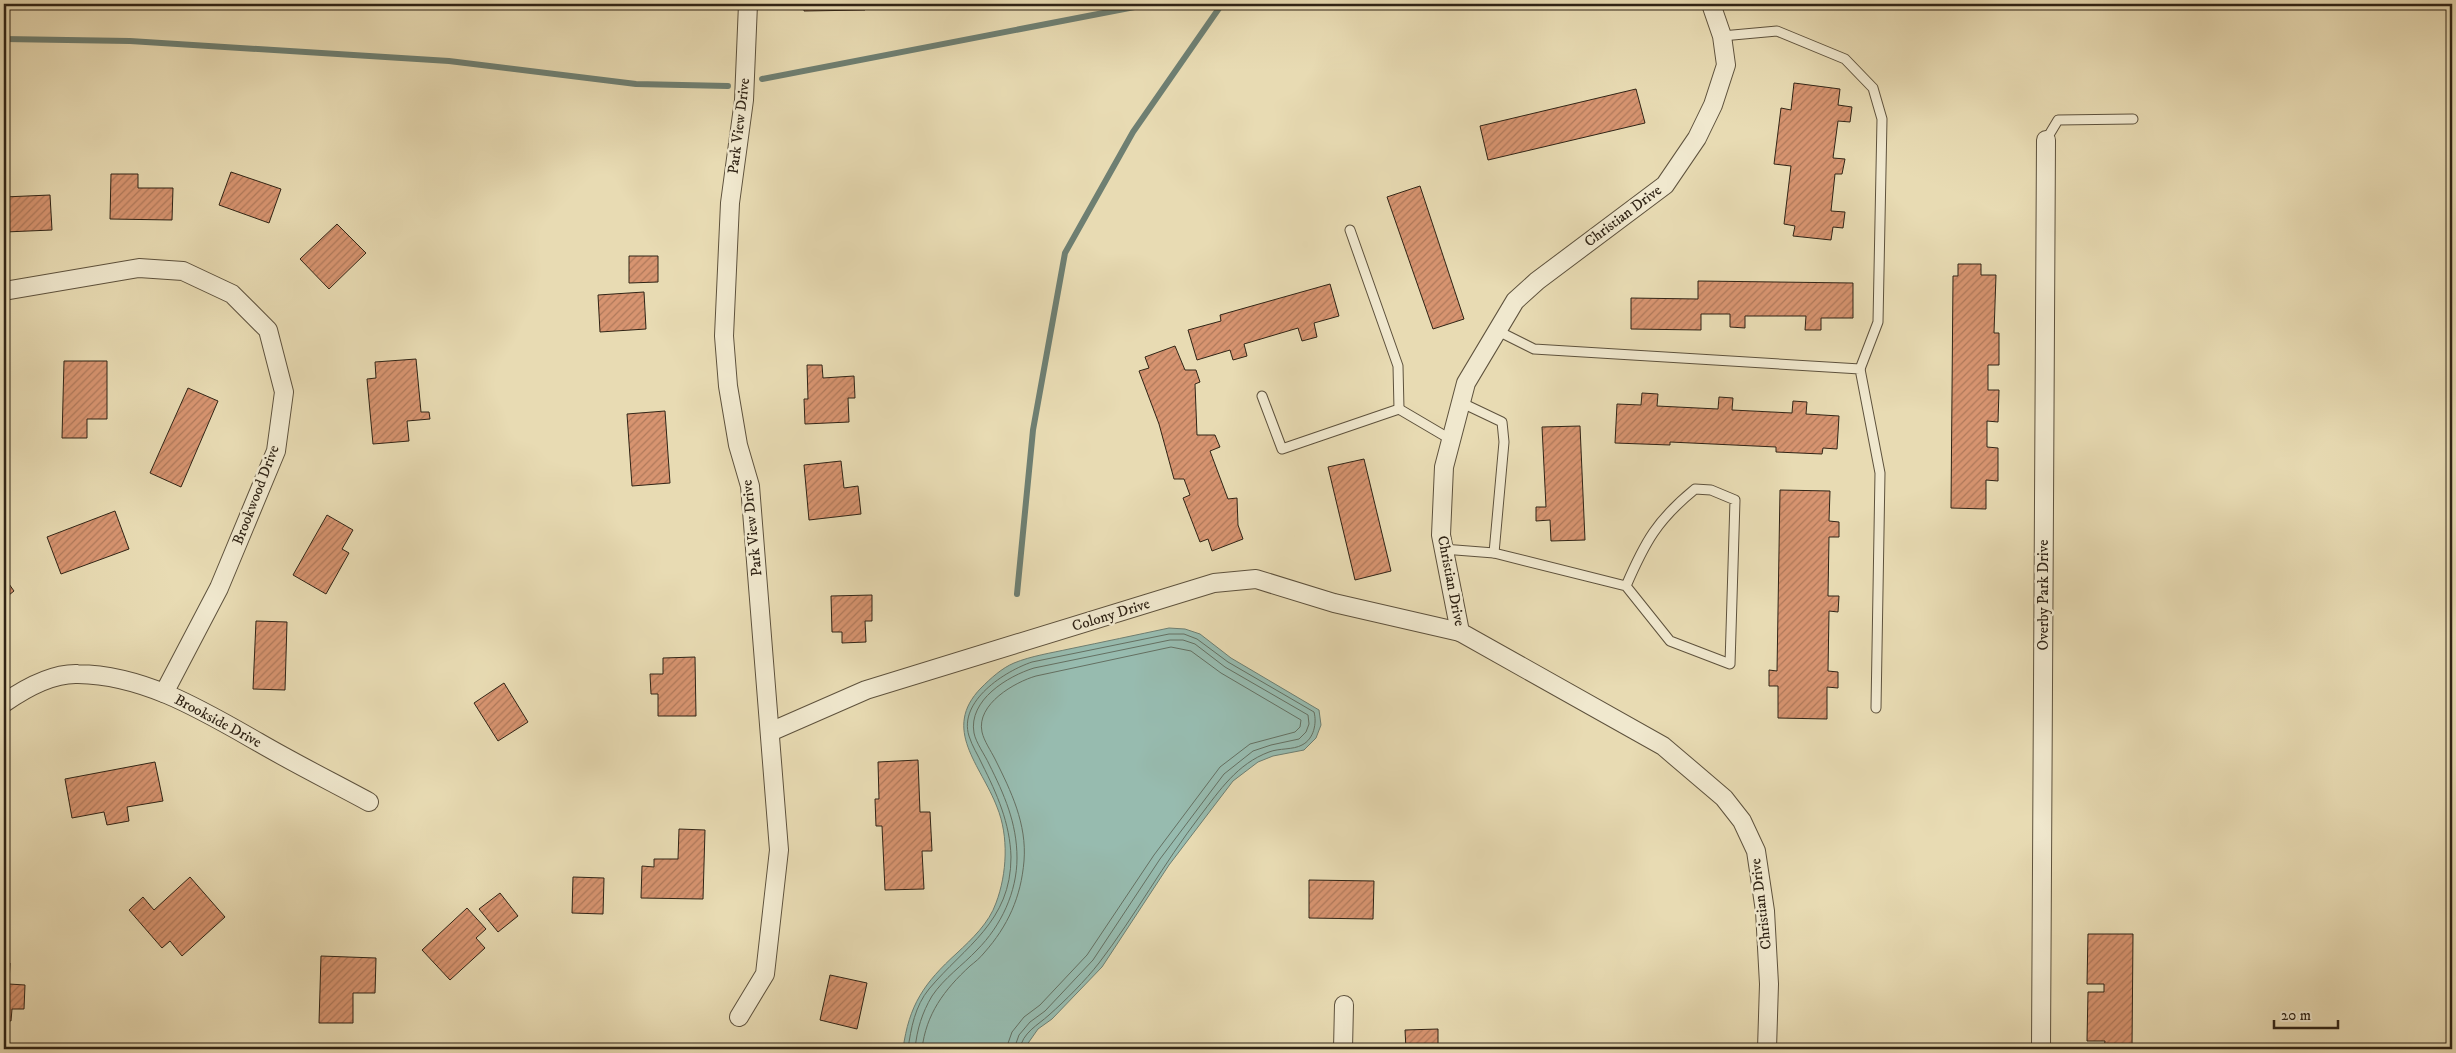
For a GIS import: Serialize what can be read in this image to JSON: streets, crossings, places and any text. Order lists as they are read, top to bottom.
{
  "streets": {
    "street": [
      "Park View Drive",
      "Christian Drive",
      "Brookwood Drive",
      "Overby Park Drive",
      "Colony Drive",
      "Brookside Drive"
    ]
  },
  "crossings": [
    ["Park View Drive", "Colony Drive"],
    ["Christian Drive", "Colony Drive"],
    ["Brookwood Drive", "Brookside Drive"]
  ],
  "scale_bar": "20 m"
}
